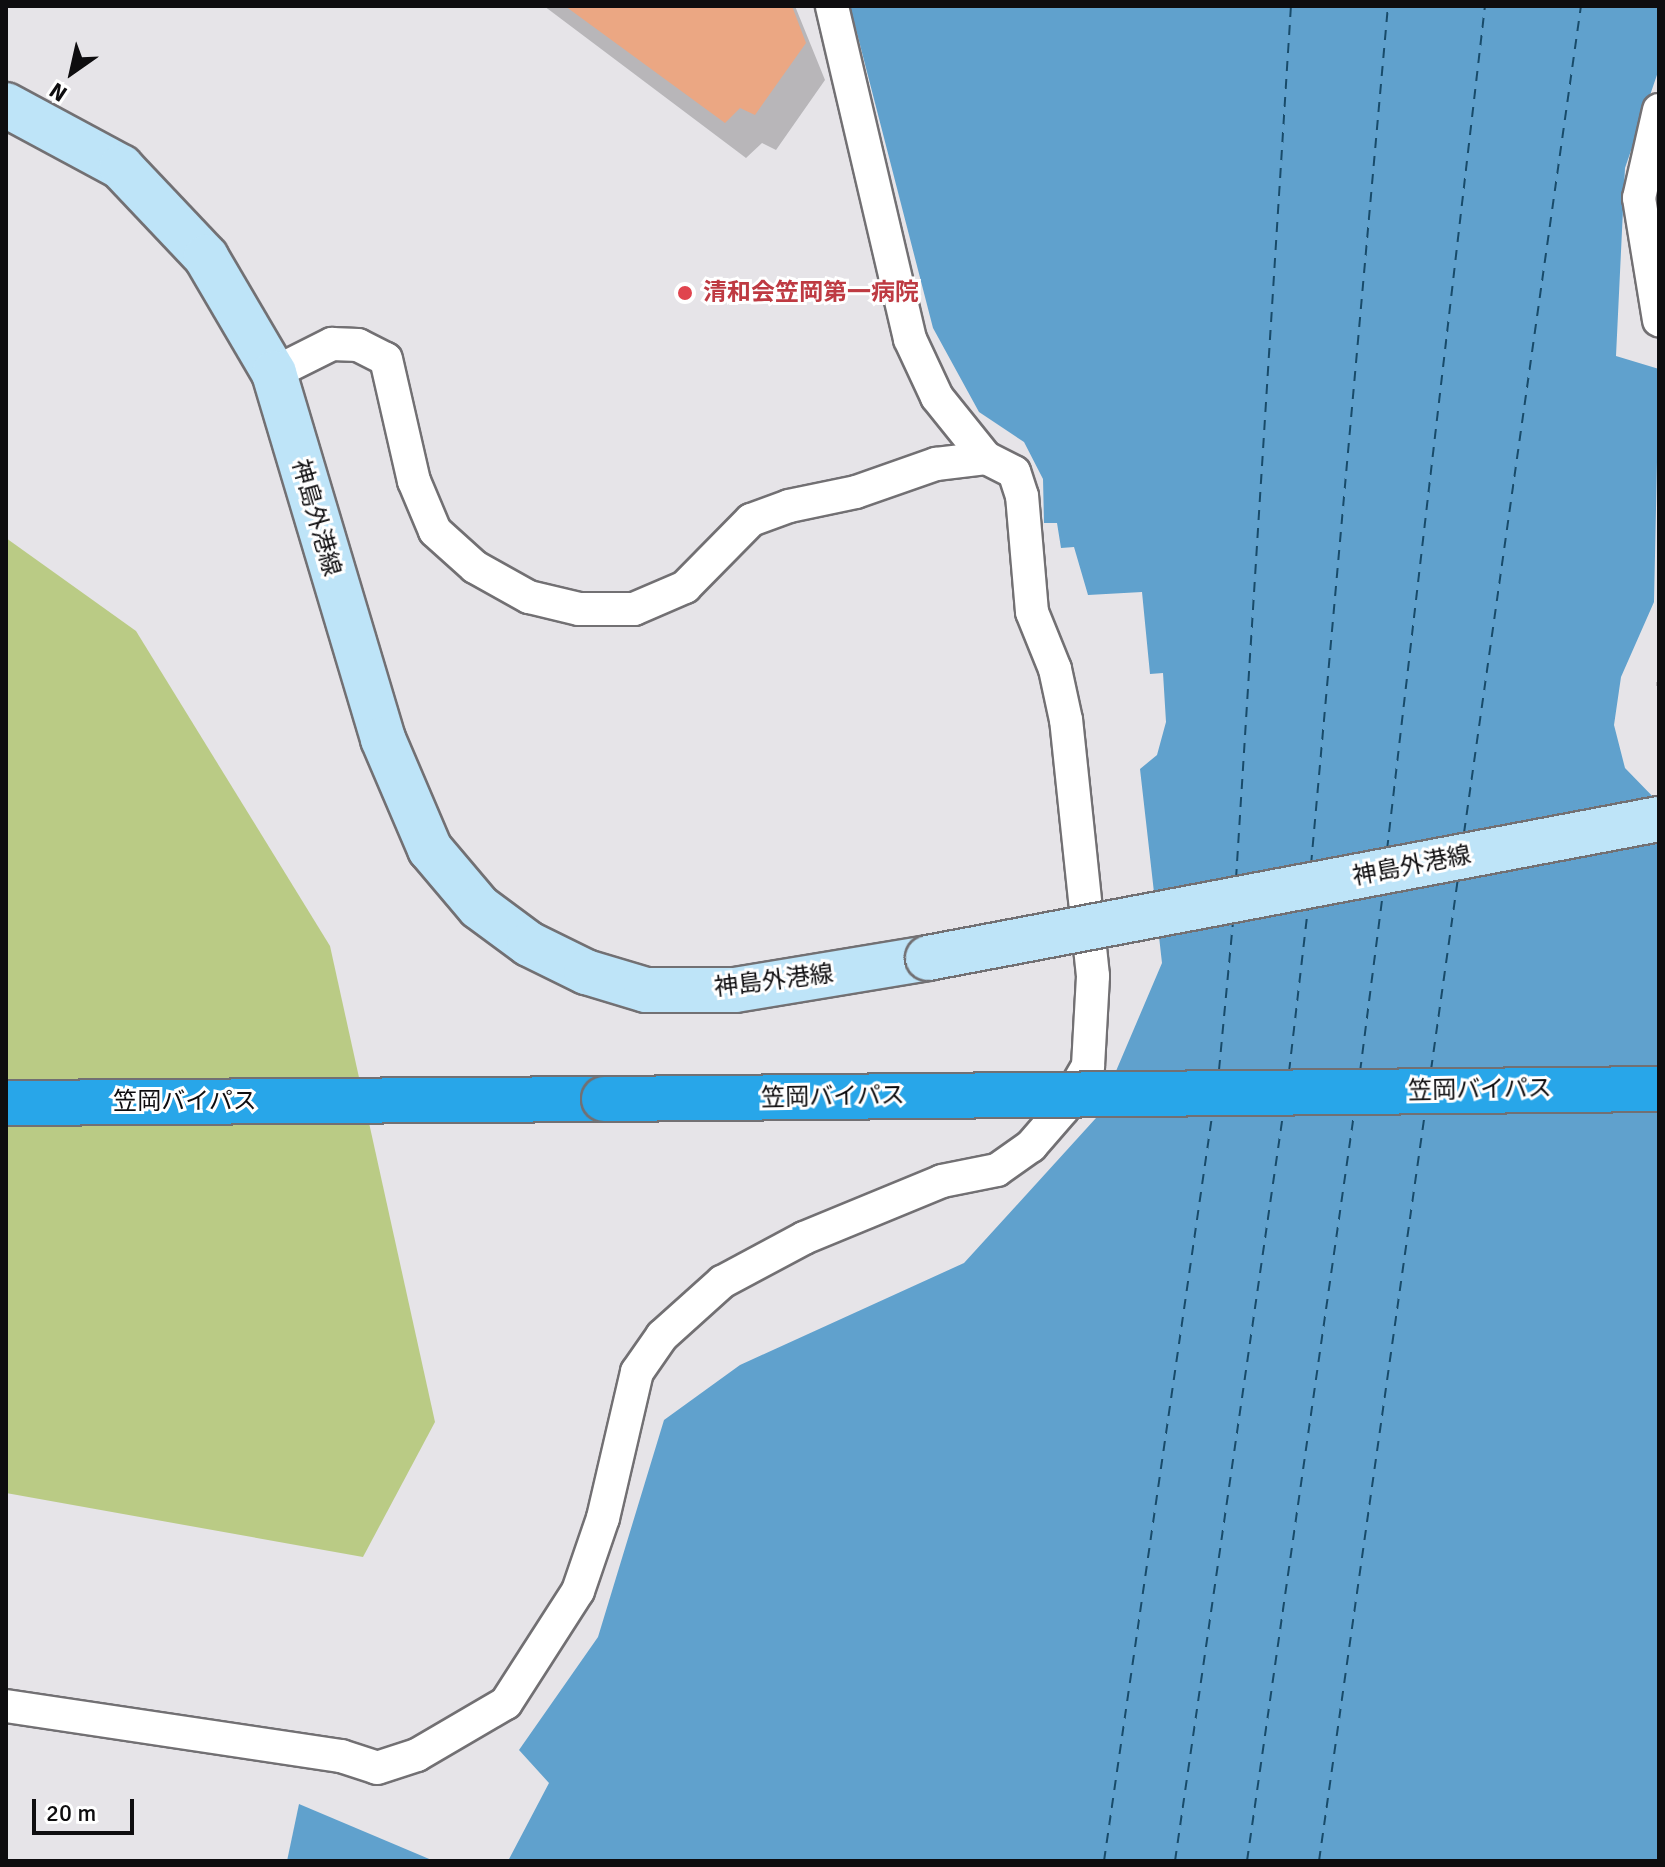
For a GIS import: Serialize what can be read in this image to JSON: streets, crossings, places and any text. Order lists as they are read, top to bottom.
{
  "streets": {
    "highway": ["笠岡バイパス"],
    "main road": ["神島外港線"]
  },
  "places": ["清和会笠岡第一病院"],
  "scale_bar": "20 m",
  "north": "bottom left"
}
